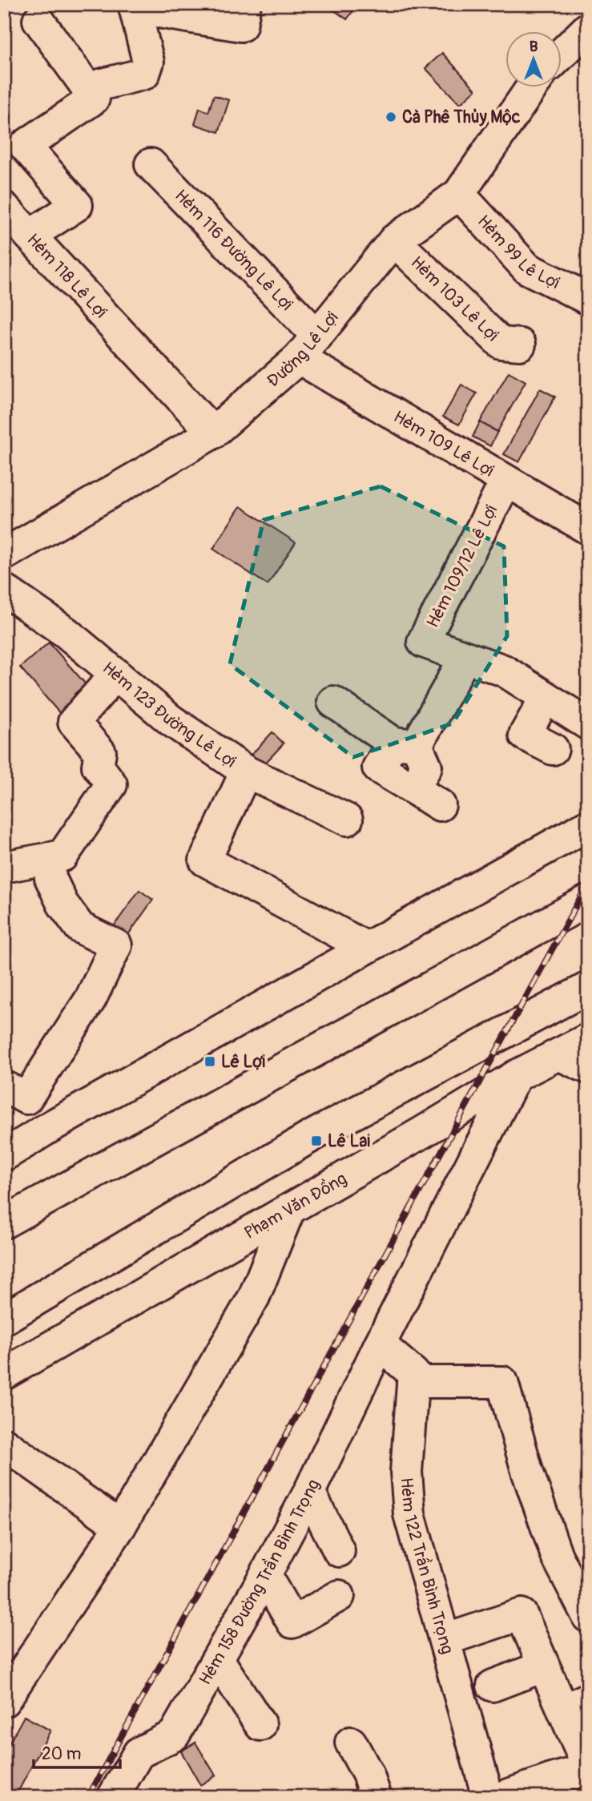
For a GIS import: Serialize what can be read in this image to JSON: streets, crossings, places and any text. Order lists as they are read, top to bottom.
{
  "streets": {
    "main road": [
      "Hẻm 116 Đường Lê Lợi",
      "Hẻm 99 Lê Lợi",
      "Hẻm 118 Lê Lợi",
      "Hẻm 103 Lê Lợi",
      "Đường Lê Lợi",
      "Hẻm 109 Lê Lợi",
      "Hẻm 109/12 Lê Lợi",
      "Hẻm 123 Đường Lê Lợi",
      "Phạm Văn Đồng",
      "Hẻm 122 Trần Bình Trọng",
      "Hẻm 158 Đường Trần Bình Trọng"
    ]
  },
  "crossings": [
    ["Hẻm 116 Đường Lê Lợi", "Đường Lê Lợi"],
    ["Hẻm 116 Đường Lê Lợi", "Hẻm 109 Lê Lợi"],
    ["Hẻm 99 Lê Lợi", "Đường Lê Lợi"],
    ["Hẻm 118 Lê Lợi", "Đường Lê Lợi"],
    ["Hẻm 103 Lê Lợi", "Đường Lê Lợi"],
    ["Đường Lê Lợi", "Hẻm 109 Lê Lợi"],
    ["Hẻm 109 Lê Lợi", "Hẻm 109/12 Lê Lợi"],
    ["Phạm Văn Đồng", "Hẻm 158 Đường Trần Bình Trọng"]
  ],
  "places": {
    "other": ["Cà Phê Thủy Mộc"],
    "transit": ["Lê Lợi", "Lê Lai"]
  },
  "scale_bar": "20 m",
  "north": "top"
}
